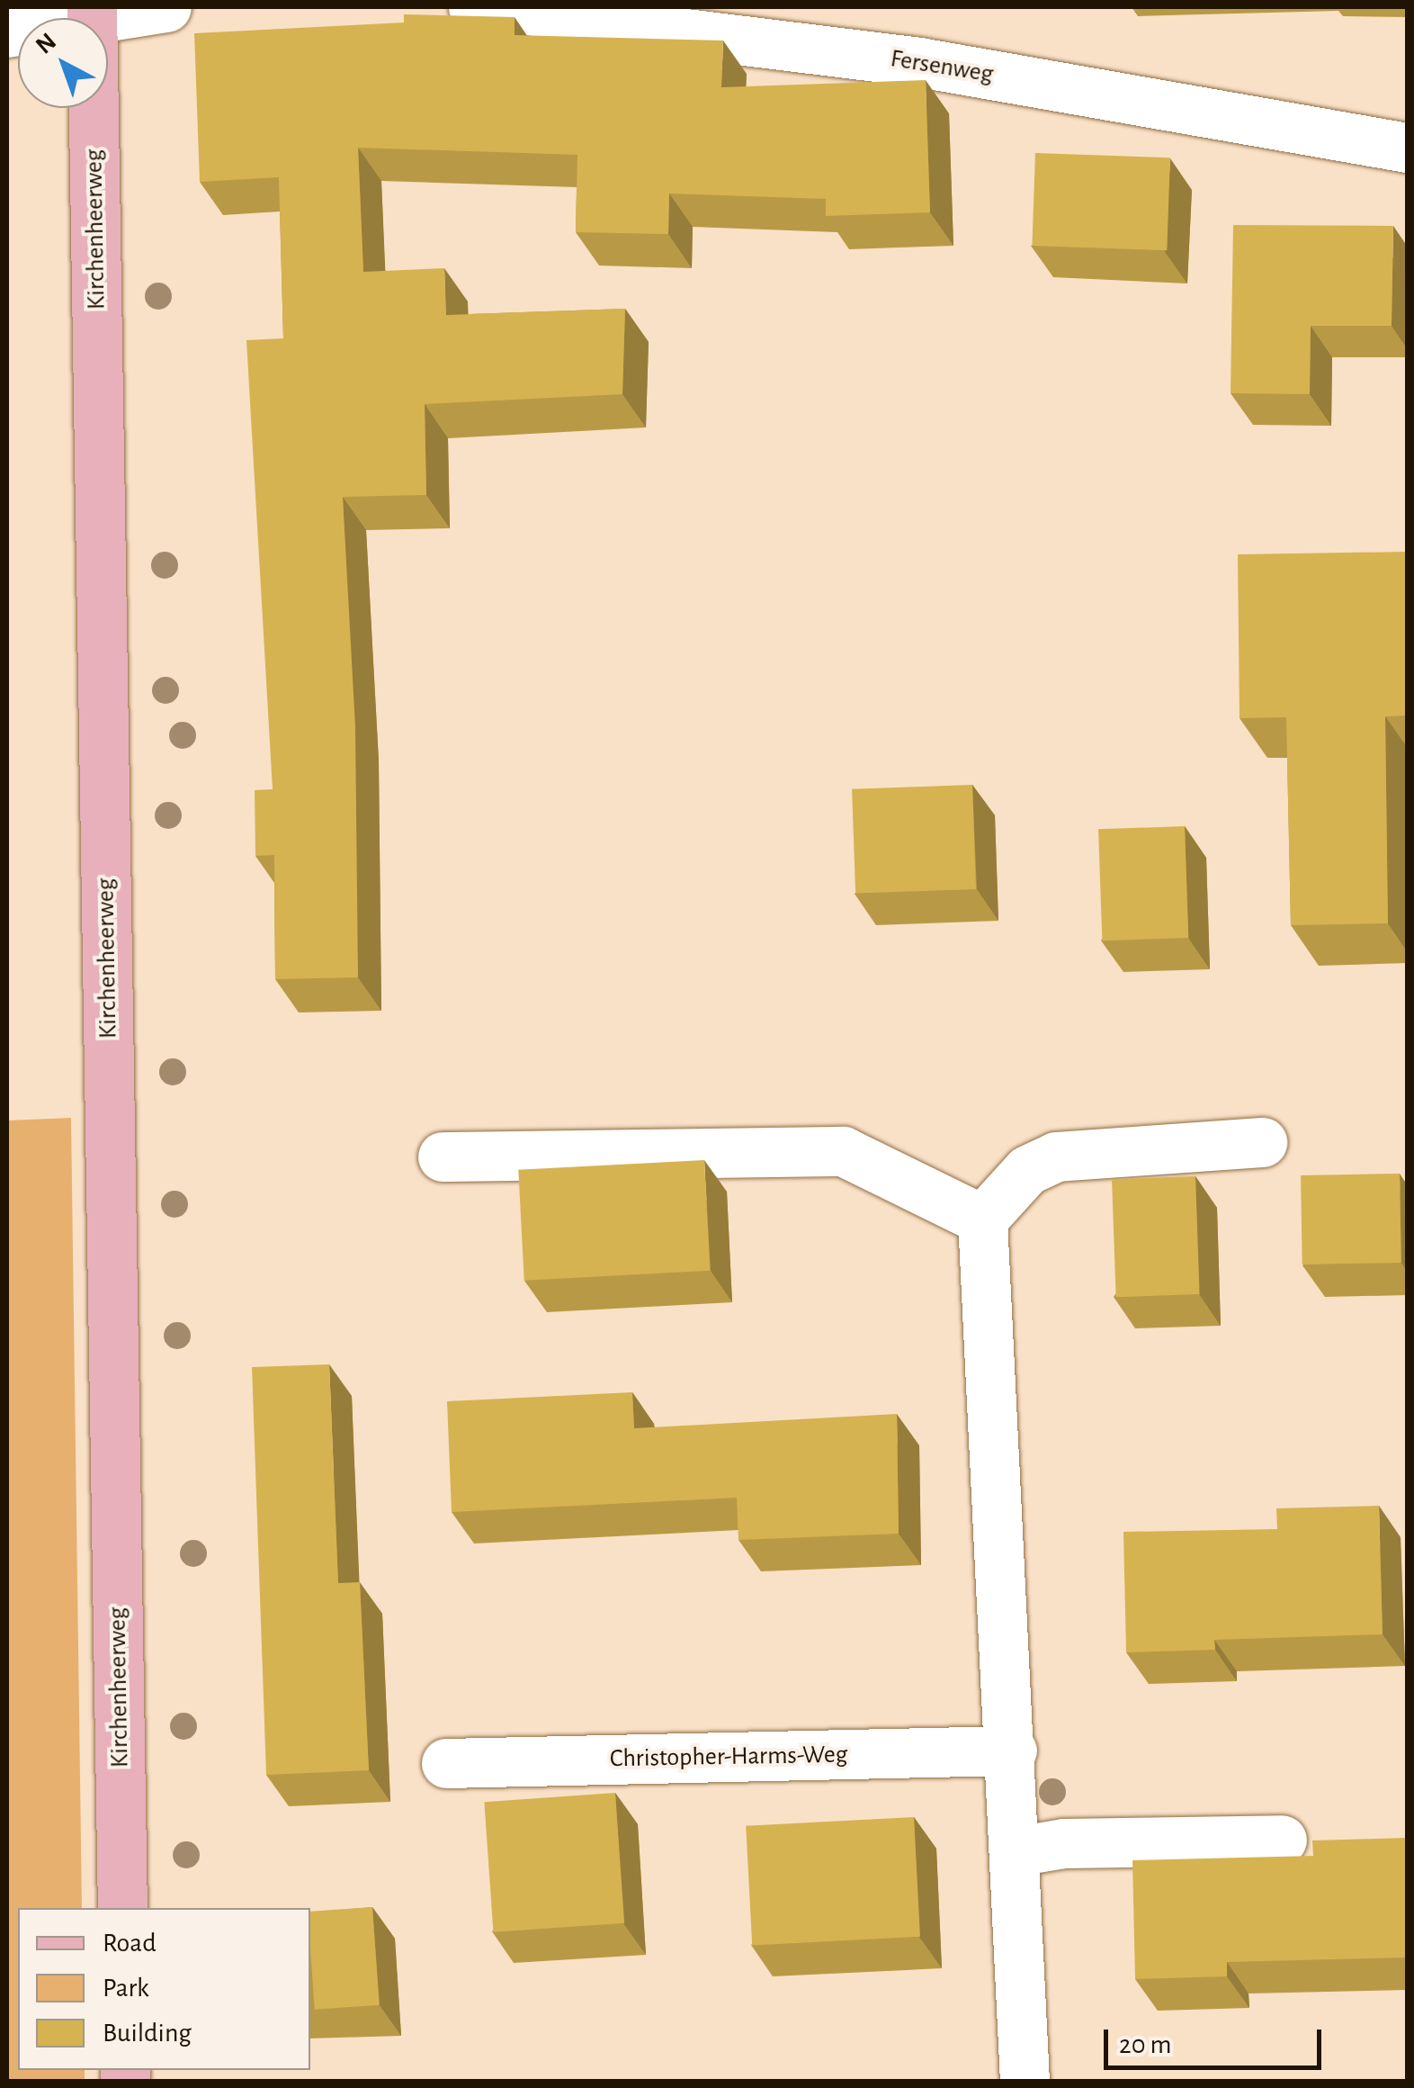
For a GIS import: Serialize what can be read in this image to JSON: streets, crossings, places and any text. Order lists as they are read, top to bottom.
{
  "streets": {
    "main road": ["Kirchenheerweg"],
    "street": ["Fersenweg", "Christopher-Harms-Weg"]
  },
  "legend": ["Road", "Park", "Building"],
  "scale_bar": "20 m",
  "north": "top left"
}
